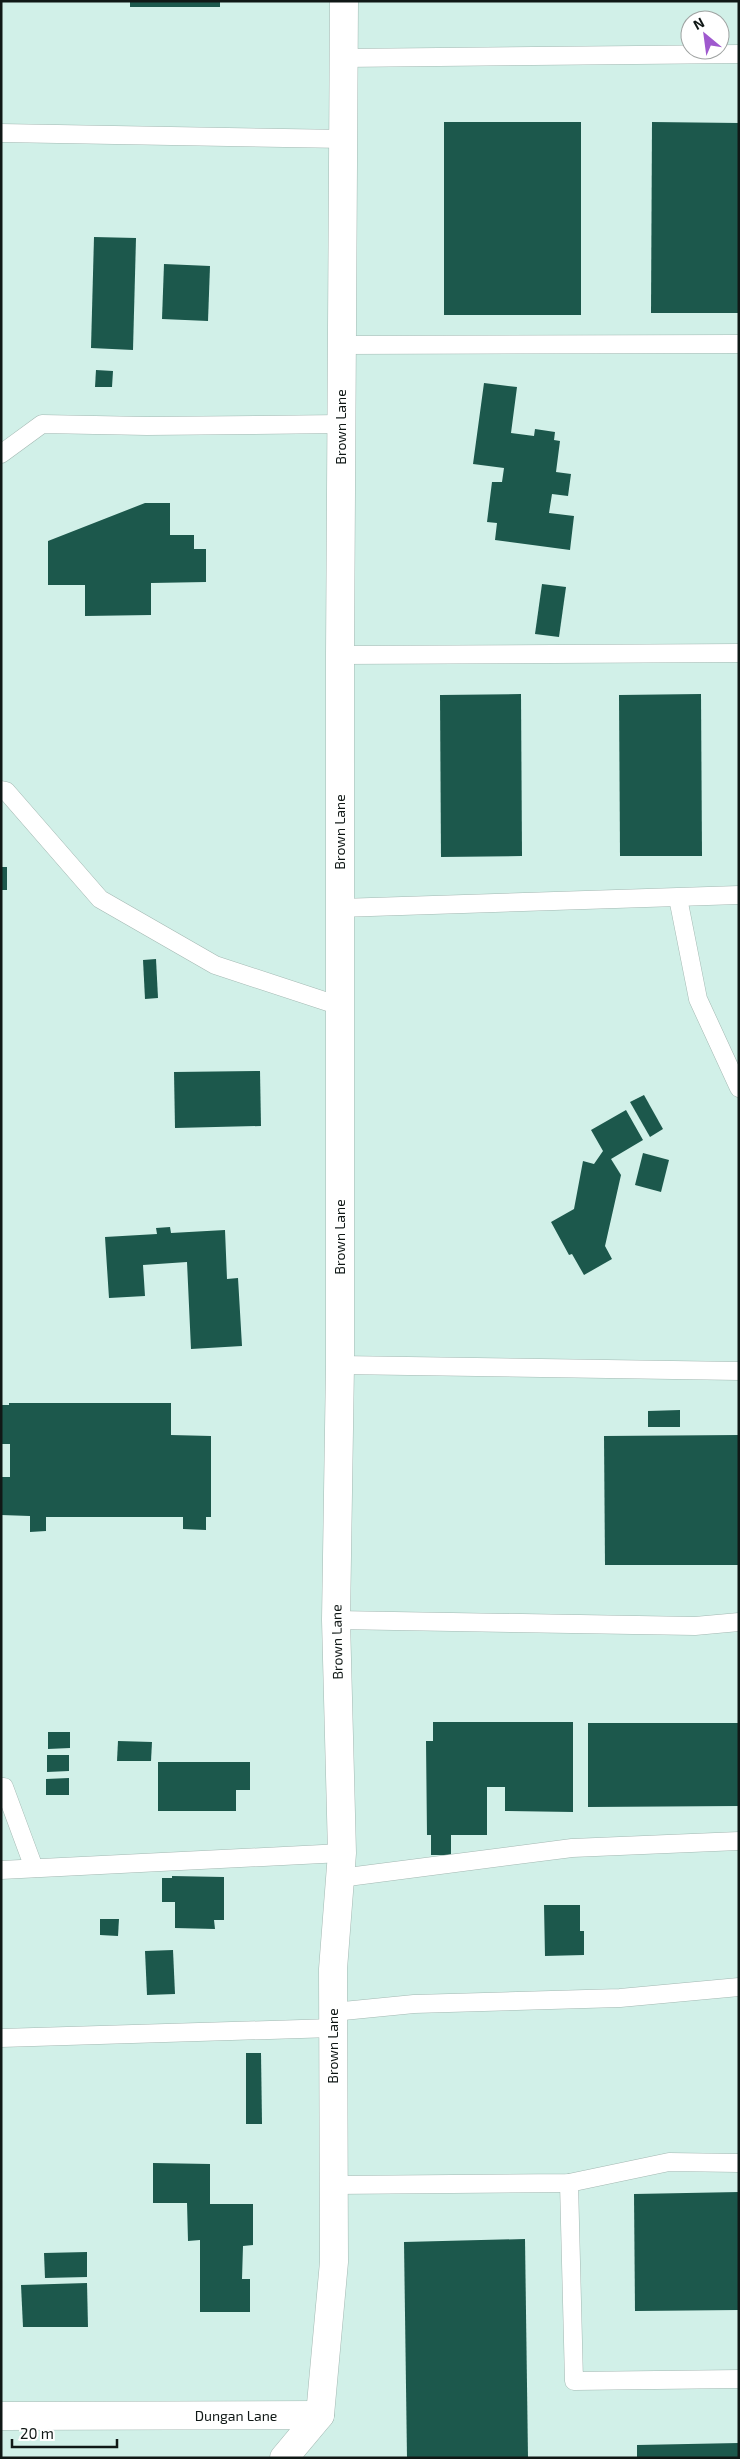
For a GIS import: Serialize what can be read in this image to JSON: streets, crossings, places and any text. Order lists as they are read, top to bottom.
{
  "streets": {
    "street": ["Brown Lane", "Dungan Lane"]
  },
  "crossings": [
    ["Brown Lane", "Dungan Lane"]
  ],
  "scale_bar": "20 m",
  "north": "top left"
}
